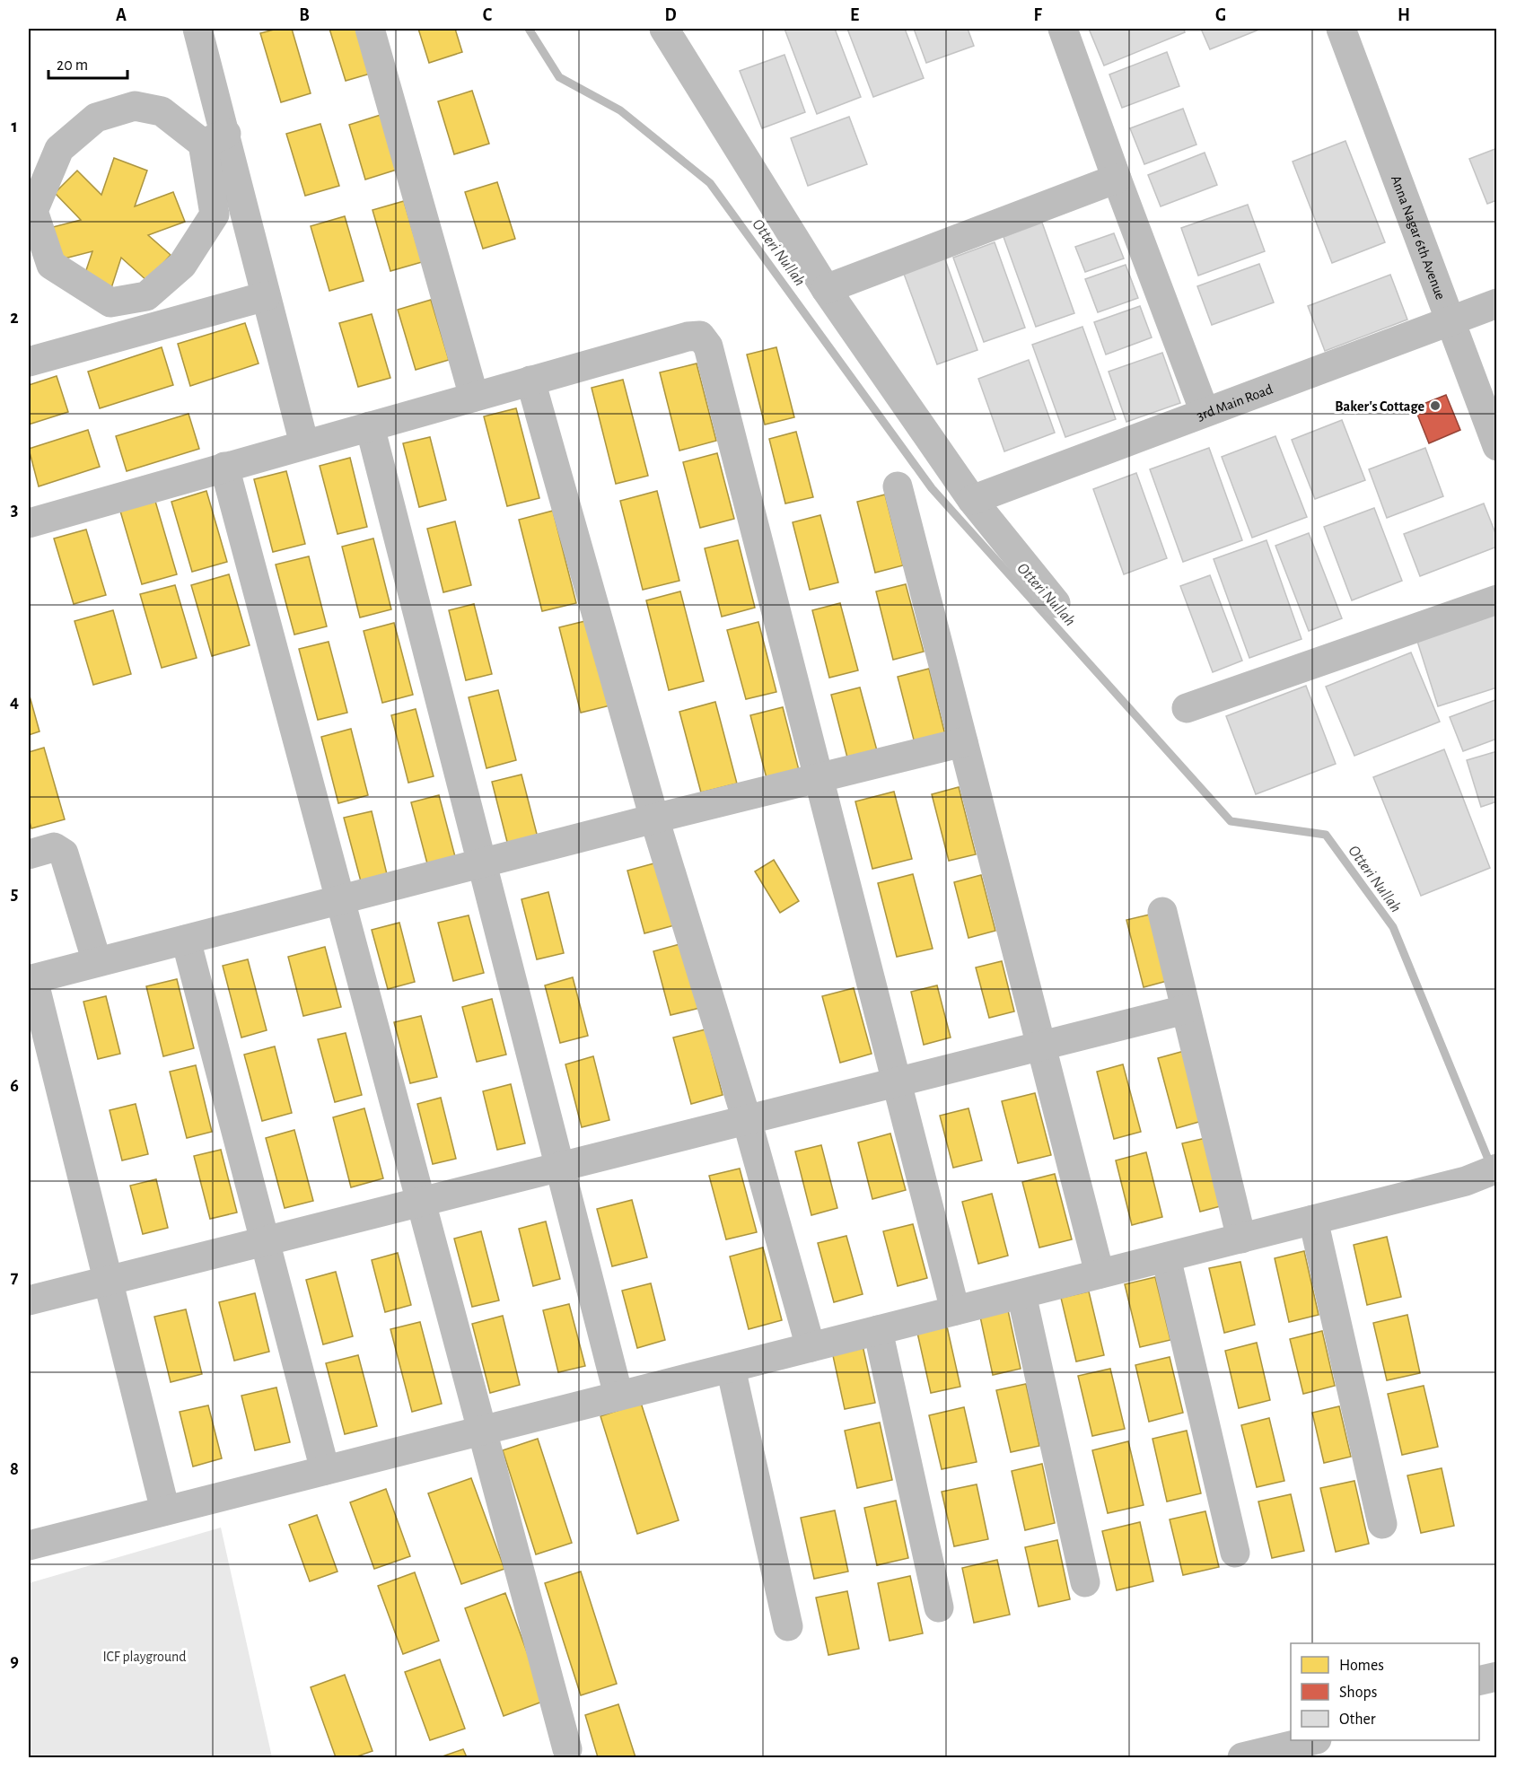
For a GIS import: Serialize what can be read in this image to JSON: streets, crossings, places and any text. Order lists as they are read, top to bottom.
{
  "streets": {
    "street": ["Anna Nagar 6th Avenue", "3rd Main Road"]
  },
  "crossings": [
    ["Anna Nagar 6th Avenue", "3rd Main Road"]
  ],
  "water": ["Otteri Nullah"],
  "parks": ["ICF playground"],
  "places": ["Baker's Cottage"],
  "legend": ["Homes", "Shops", "Other"],
  "scale_bar": "20 m",
  "grid": {
    "columns": [
      "A",
      "B",
      "C",
      "D",
      "E",
      "F",
      "G",
      "H"
    ],
    "rows": [
      "1",
      "2",
      "3",
      "4",
      "5",
      "6",
      "7",
      "8",
      "9"
    ]
  }
}
